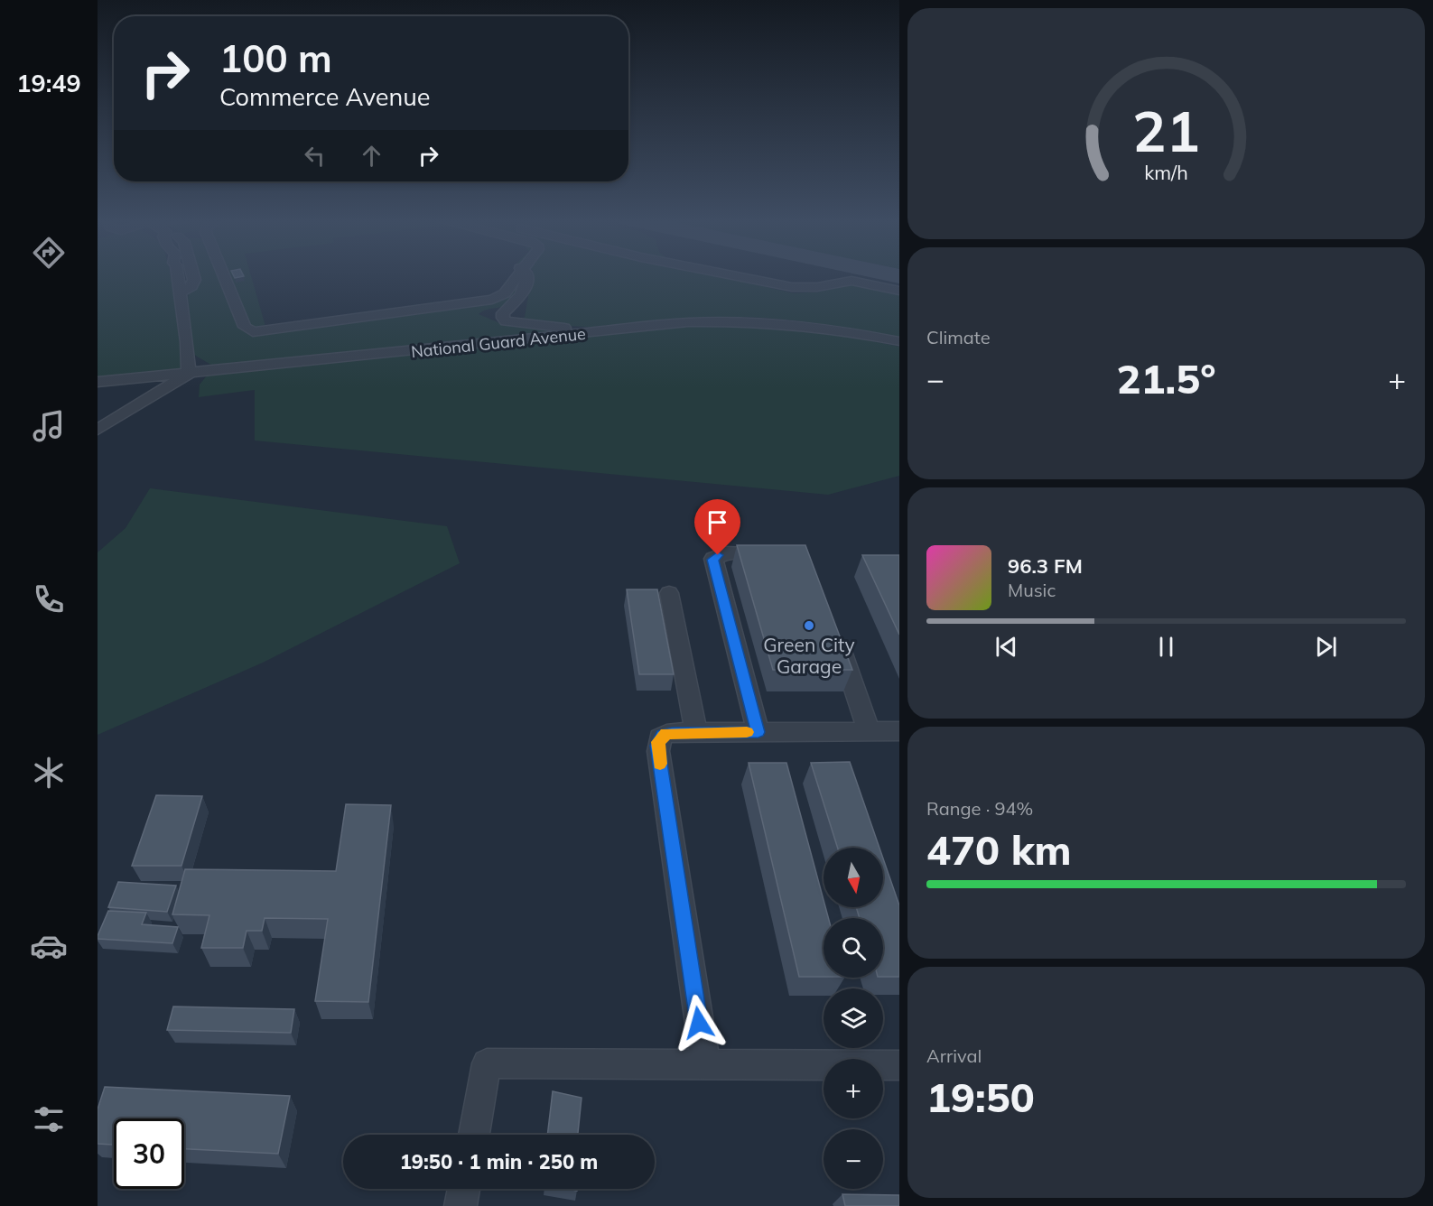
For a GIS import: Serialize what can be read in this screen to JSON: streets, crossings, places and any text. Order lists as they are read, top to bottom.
{
  "streets": {
    "street": ["National Guard Avenue"]
  },
  "places": ["Green City Garage"],
  "north": "bottom",
  "page": {
    "tabs": "19:49",
    "turn": ["100 m", "Commerce Avenue"],
    "tile": [
      "Climate",
      ["Range · 94%", "470 km"],
      ["Arrival", "19:50"]
    ],
    "heat": ["−", "21.5°", "+"],
    "song": ["96.3 FM", "Music"],
    "map_buttons": ["+", "−"],
    "limit": "30",
    "trip": "19:50 · 1 min · 250 m",
    "gauge": ["21", "km/h"]
  }
}
